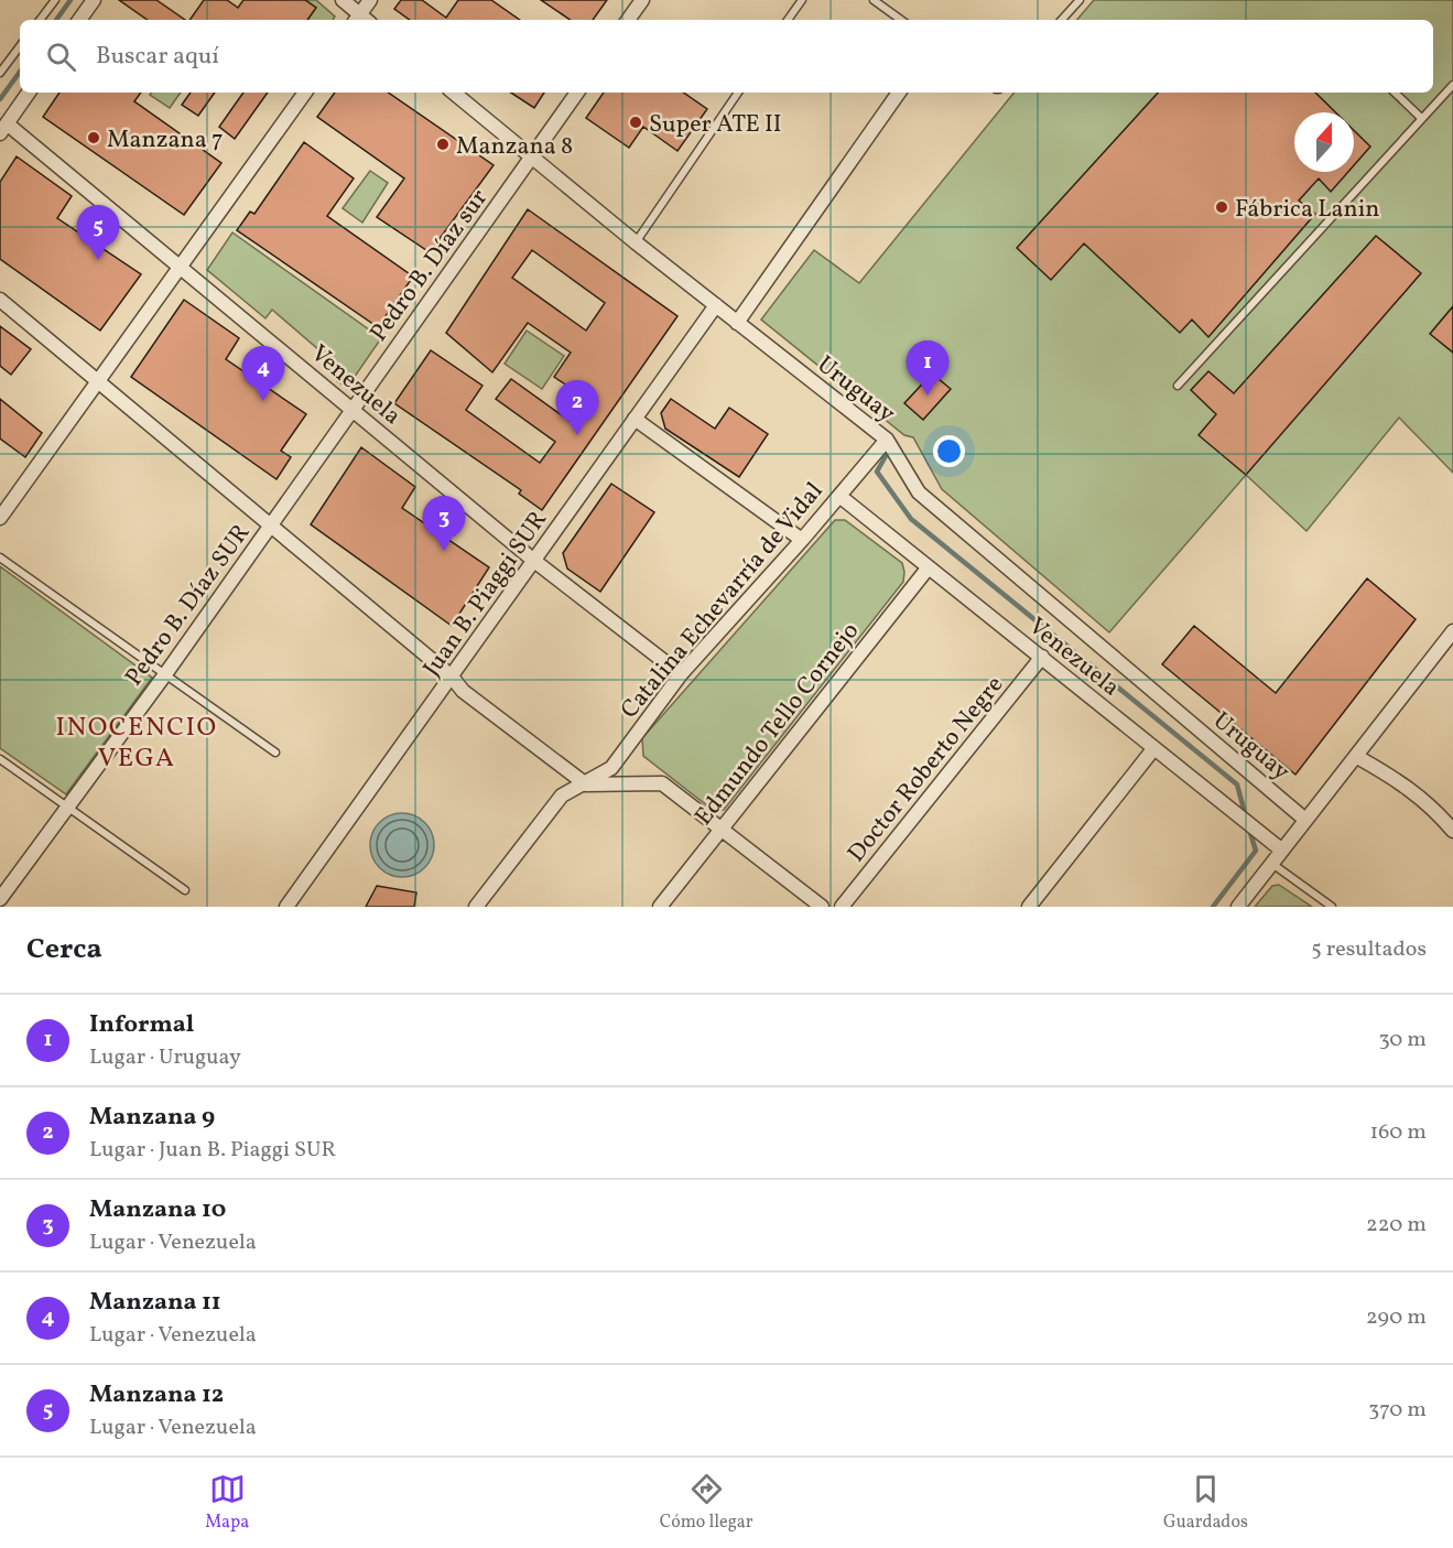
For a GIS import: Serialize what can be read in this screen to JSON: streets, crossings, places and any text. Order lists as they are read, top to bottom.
{
  "streets": {
    "street": [
      "Pedro B. Díaz sur",
      "Venezuela",
      "Uruguay",
      "Juan B. Piaggi SUR",
      "Catalina Echevarría de Vidal",
      "Pedro B. Díaz SUR",
      "Edmundo Tello Cornejo",
      "Doctor Roberto Negre"
    ]
  },
  "crossings": [
    ["Pedro B. Díaz sur", "Venezuela"],
    ["Pedro B. Díaz sur", "Uruguay"],
    ["Pedro B. Díaz sur", "Pedro B. Díaz SUR"],
    ["Venezuela", "Juan B. Piaggi SUR"],
    ["Venezuela", "Catalina Echevarría de Vidal"],
    ["Venezuela", "Edmundo Tello Cornejo"],
    ["Venezuela", "Doctor Roberto Negre"],
    ["Uruguay", "Juan B. Piaggi SUR"],
    ["Uruguay", "Catalina Echevarría de Vidal"]
  ],
  "districts": ["INOCENCIO VEGA"],
  "places": [
    "Super ATE II",
    "Manzana 7",
    "Manzana 8",
    "Fábrica Lanin"
  ],
  "north": "top",
  "page": {
    "search": "Buscar aquí",
    "pins": [
      "5",
      "1",
      "4",
      "2",
      "3"
    ],
    "heading": ["Cerca", "5 resultados"],
    "list": [
      {
        "mark": "1",
        "name": "Informal",
        "note": "Lugar · Uruguay",
        "value": "30 m"
      },
      {
        "mark": "2",
        "name": "Manzana 9",
        "note": "Lugar · Juan B. Piaggi SUR",
        "value": "160 m"
      },
      {
        "mark": "3",
        "name": "Manzana 10",
        "note": "Lugar · Venezuela",
        "value": "220 m"
      },
      {
        "mark": "4",
        "name": "Manzana 11",
        "note": "Lugar · Venezuela",
        "value": "290 m"
      },
      {
        "mark": "5",
        "name": "Manzana 12",
        "note": "Lugar · Venezuela",
        "value": "370 m"
      }
    ],
    "nav": ["Mapa", "Cómo llegar", "Guardados"]
  }
}
